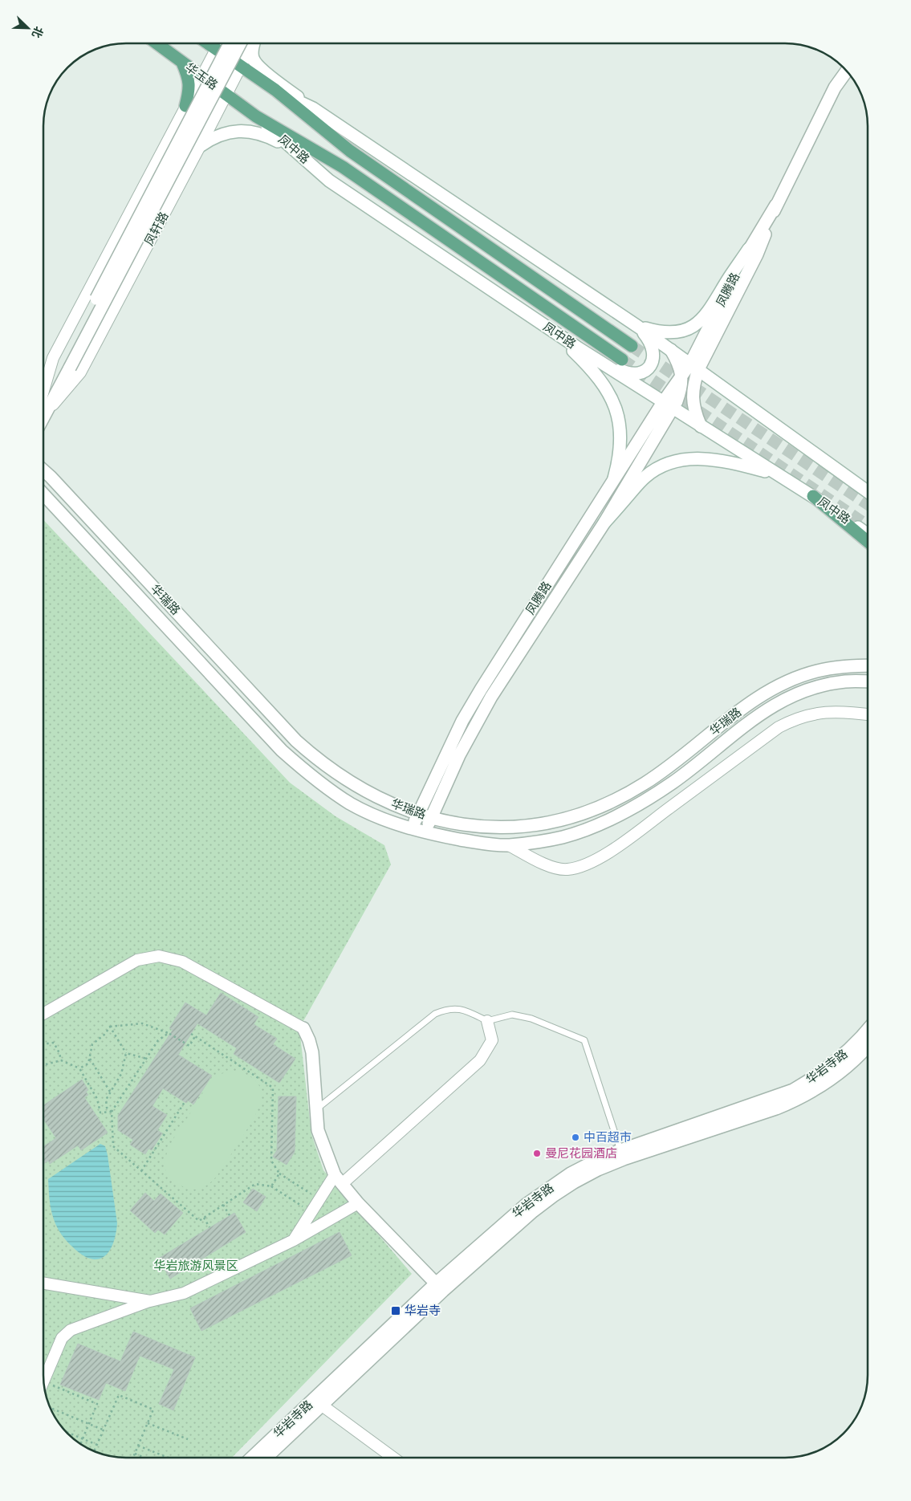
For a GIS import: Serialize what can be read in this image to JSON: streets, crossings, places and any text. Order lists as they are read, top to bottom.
{
  "streets": {
    "main road": ["华玉路"],
    "street": [
      "凤中路",
      "凤轩路",
      "凤腾路",
      "华瑞路",
      "华岩寺路"
    ]
  },
  "crossings": [
    ["华玉路", "凤中路"],
    ["华玉路", "凤轩路"],
    ["凤中路", "凤腾路"],
    ["凤腾路", "华瑞路"]
  ],
  "parks": ["华岩旅游风景区"],
  "places": {
    "other": ["中百超市", "曼尼花园酒店"],
    "transit": ["华岩寺"]
  },
  "north": "bottom right"
}
